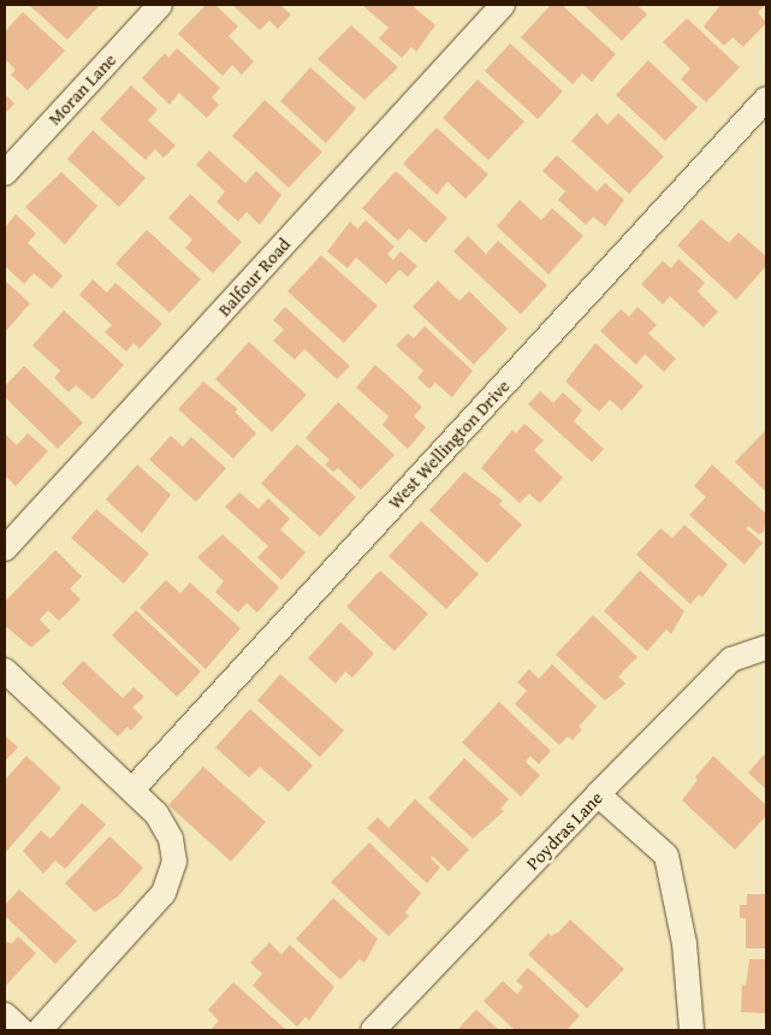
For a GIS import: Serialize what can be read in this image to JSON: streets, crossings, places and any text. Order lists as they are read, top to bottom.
{
  "streets": {
    "street": [
      "Moran Lane",
      "Balfour Road",
      "West Wellington Drive",
      "Poydras Lane"
    ]
  }
}
